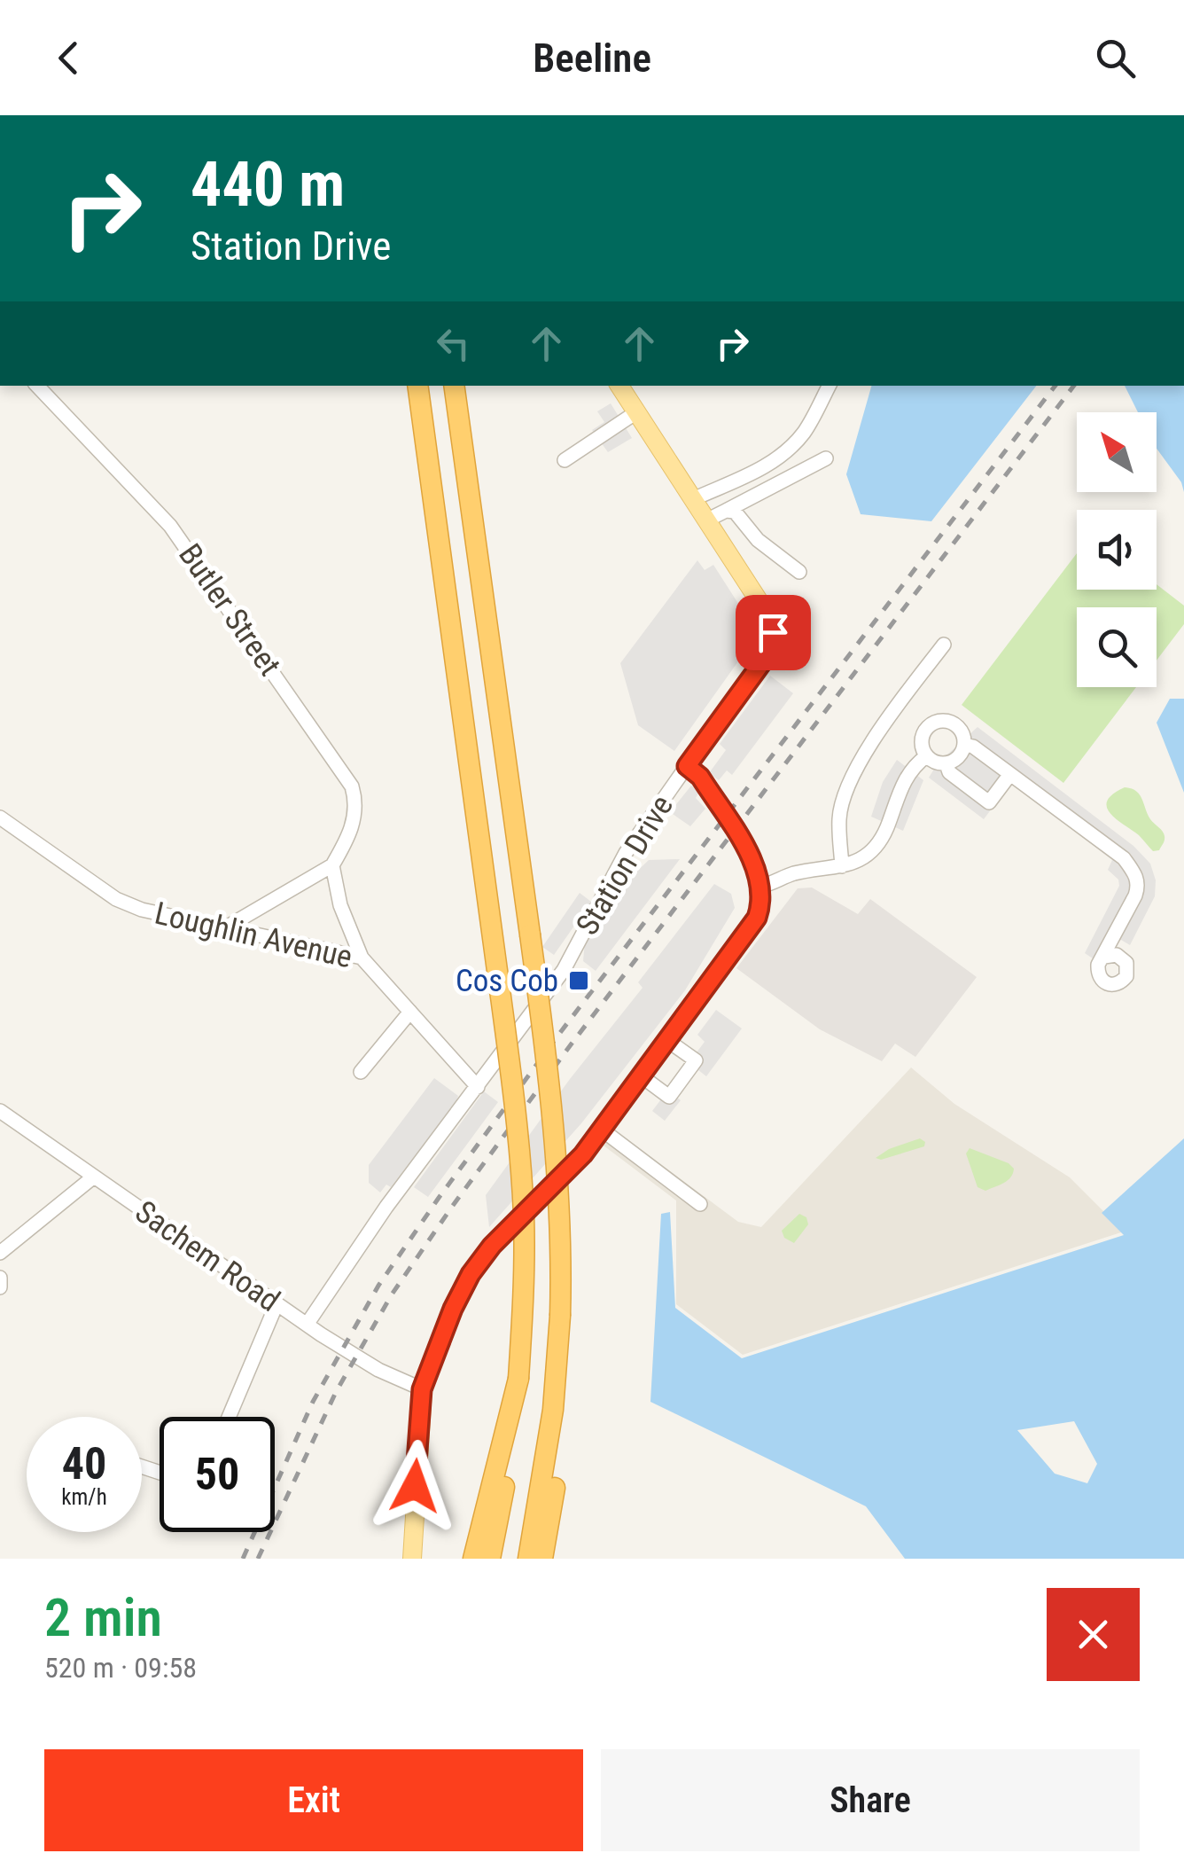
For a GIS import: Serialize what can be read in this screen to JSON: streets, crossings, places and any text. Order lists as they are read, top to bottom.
{
  "streets": {
    "main road": ["Station Drive"],
    "street": ["Butler Street", "Loughlin Avenue", "Sachem Road"]
  },
  "crossings": [
    ["Station Drive", "Loughlin Avenue"],
    ["Station Drive", "Sachem Road"]
  ],
  "places": {
    "transit": ["Cos Cob"]
  },
  "north": "top left",
  "page": {
    "header": "Beeline",
    "turn": ["440 m", "Station Drive"],
    "speed": "40 km/h",
    "limit": "50",
    "heading": ["2 min", "520 m · 09:58"],
    "buttons": ["Exit", "Share"]
  }
}
